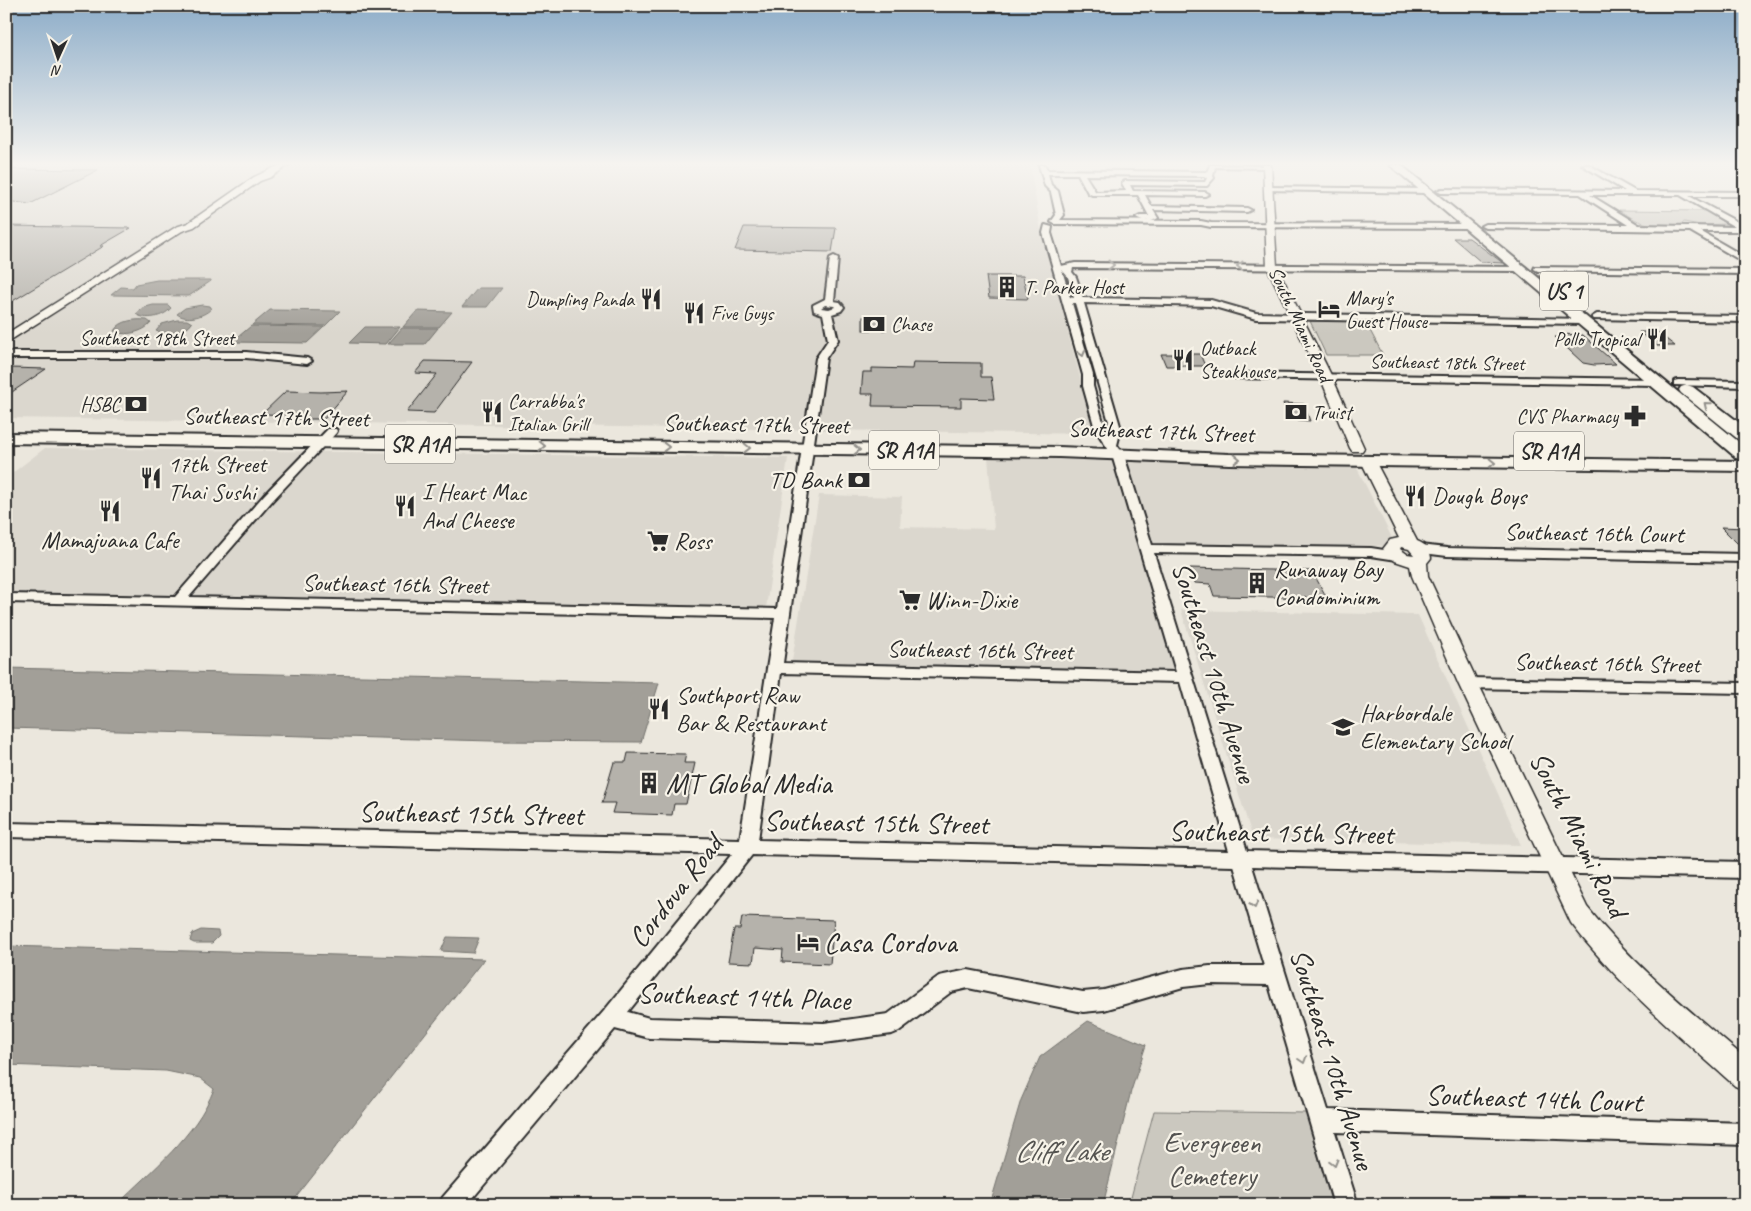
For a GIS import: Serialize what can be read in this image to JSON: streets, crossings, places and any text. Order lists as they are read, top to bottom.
{
  "streets": {
    "main road": ["US 1", "Southeast 17th Street", "SR A1A"],
    "street": [
      "South Miami Road",
      "Southeast 18th Street",
      "Southeast 16th Court",
      "Southeast 16th Street",
      "Southeast 10th Avenue",
      "Southeast 15th Street",
      "Cordova Road",
      "Southeast 14th Place",
      "Southeast 14th Court"
    ]
  },
  "crossings": [
    ["US 1", "Southeast 18th Street"],
    ["US 1", "Southeast 17th Street"],
    ["South Miami Road", "Southeast 18th Street"],
    ["South Miami Road", "Southeast 17th Street"],
    ["South Miami Road", "Southeast 16th Court"],
    ["South Miami Road", "Southeast 16th Street"],
    ["South Miami Road", "Southeast 15th Street"],
    ["Southeast 17th Street", "Southeast 10th Avenue"],
    ["Southeast 17th Street", "Cordova Road"],
    ["Southeast 16th Court", "Southeast 10th Avenue"],
    ["Southeast 16th Street", "Southeast 10th Avenue"],
    ["Southeast 16th Street", "Cordova Road"],
    ["Southeast 10th Avenue", "Southeast 15th Street"],
    ["Southeast 10th Avenue", "Southeast 14th Place"],
    ["Southeast 10th Avenue", "Southeast 14th Court"],
    ["Southeast 15th Street", "Cordova Road"],
    ["Cordova Road", "Southeast 14th Place"]
  ],
  "one_way": ["Southeast 10th Avenue"],
  "water": ["Cliff Lake"],
  "parks": ["Evergreen Cemetery"],
  "places": {
    "building": ["T. Parker Host", "Runaway Bay Condominium", "MT Global Media"],
    "restaurant": [
      "Dumpling Panda",
      "Five Guys",
      "Pollo Tropical",
      "Outback Steakhouse",
      "Carrabba's Italian Grill",
      "17th Street Thai Sushi",
      "Dough Boys",
      "I Heart Mac And Cheese",
      "Mamajuana Cafe",
      "Southport Raw Bar & Restaurant"
    ],
    "hotel": ["Mary's Guest House", "Casa Cordova"],
    "bank": [
      "Chase",
      "HSBC",
      "Truist",
      "TD Bank"
    ],
    "pharmacy": ["CVS Pharmacy"],
    "supermarket": ["Ross", "Winn-Dixie"],
    "school or university": ["Harbordale Elementary School"]
  },
  "north": "bottom"
}
